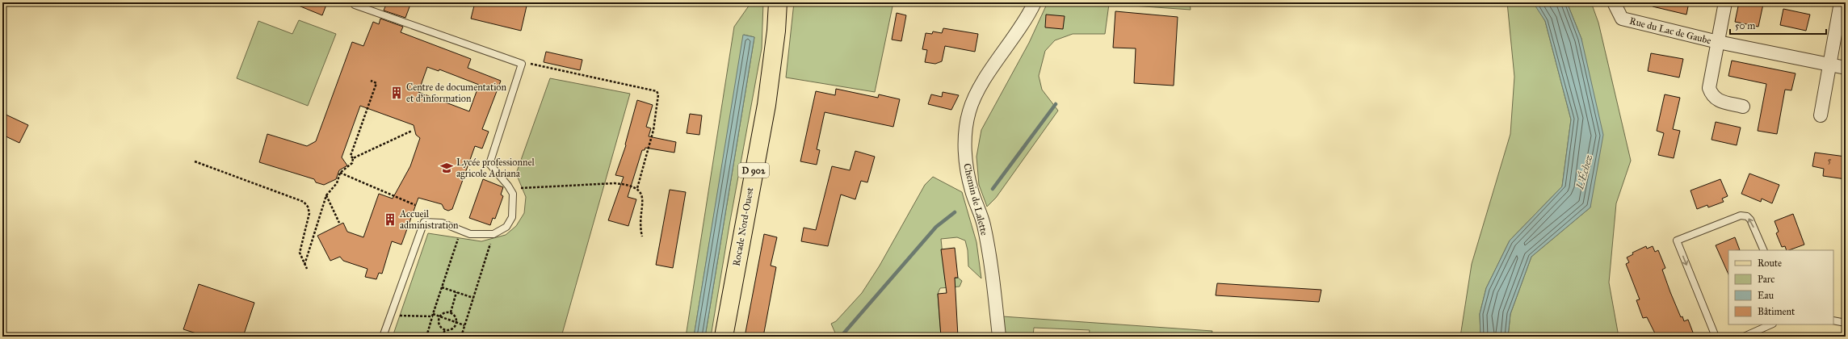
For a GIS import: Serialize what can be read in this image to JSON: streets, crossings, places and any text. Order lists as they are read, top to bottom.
{
  "streets": {
    "main road": ["D 902", "Rocade Nord-Ouest"],
    "street": ["Rue du Lac de Gaube", "Chemin de Lalette"]
  },
  "water": ["L'Échez"],
  "places": {
    "building": ["Centre de documentation et d’information", "Accueil administration"],
    "school or university": ["Lycée professionnel agricole Adriana"]
  },
  "house_numbers": ["5"],
  "legend": [
    "Route",
    "Parc",
    "Eau",
    "Bâtiment"
  ],
  "scale_bar": "50 m"
}
